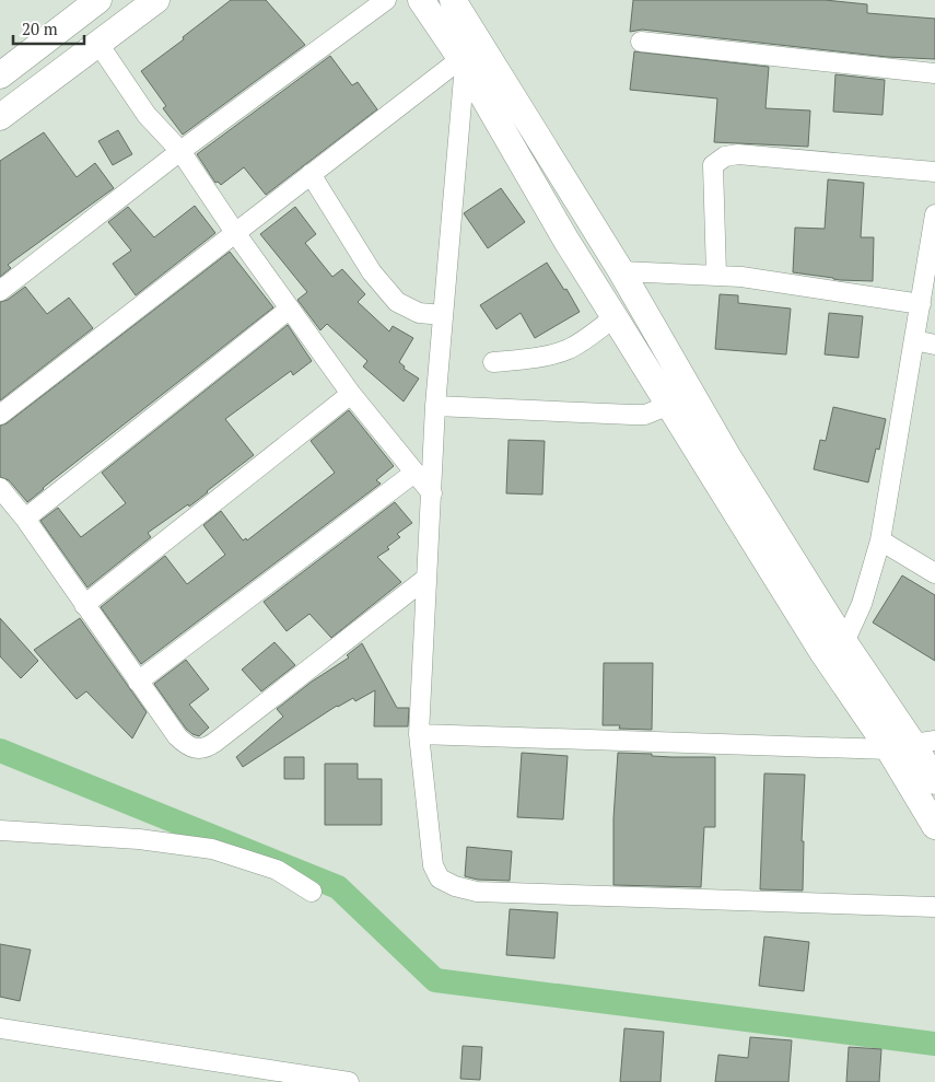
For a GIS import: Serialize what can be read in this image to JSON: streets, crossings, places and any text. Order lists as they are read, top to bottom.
{
  "scale_bar": "20 m"
}
